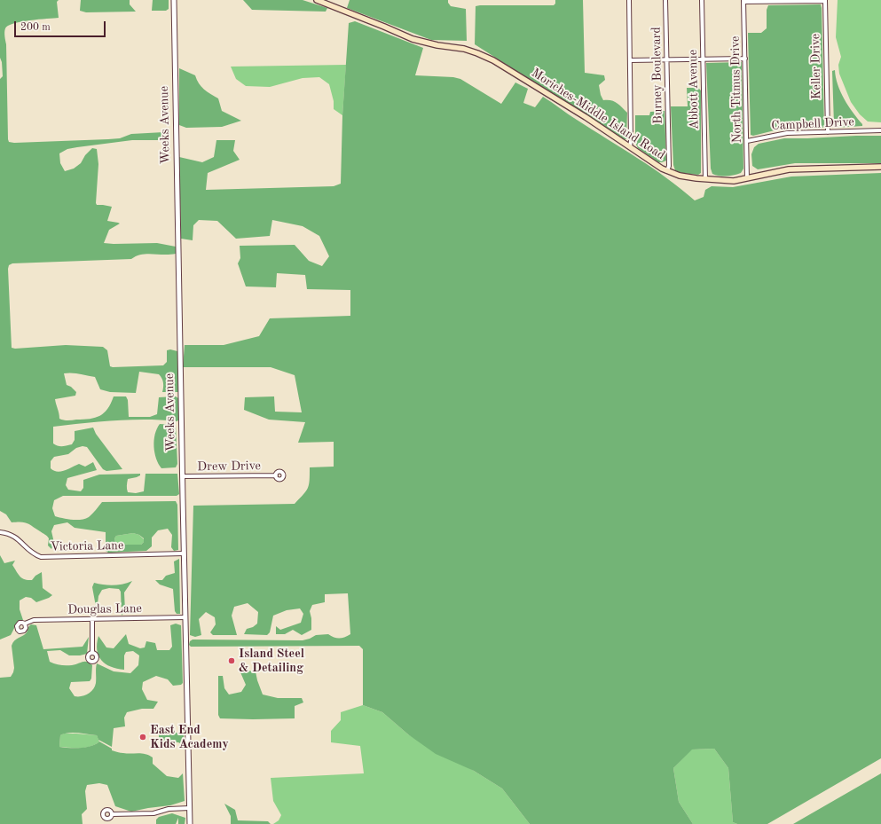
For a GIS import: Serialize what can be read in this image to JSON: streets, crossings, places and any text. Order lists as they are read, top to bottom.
{
  "streets": {
    "main road": ["Moriches-Middle Island Road"],
    "street": [
      "Keller Drive",
      "Burney Boulevard",
      "Abbott Avenue",
      "North Titmus Drive",
      "Campbell Drive",
      "Weeks Avenue",
      "Drew Drive",
      "Victoria Lane",
      "Douglas Lane"
    ]
  },
  "crossings": [
    ["Keller Drive", "Campbell Drive"],
    ["Burney Boulevard", "Moriches-Middle Island Road"],
    ["Abbott Avenue", "Moriches-Middle Island Road"],
    ["North Titmus Drive", "Moriches-Middle Island Road"],
    ["North Titmus Drive", "Campbell Drive"],
    ["Weeks Avenue", "Drew Drive"],
    ["Weeks Avenue", "Victoria Lane"],
    ["Weeks Avenue", "Douglas Lane"]
  ],
  "places": ["Island Steel & Detailing", "East End Kids Academy"],
  "scale_bar": "200 m"
}
